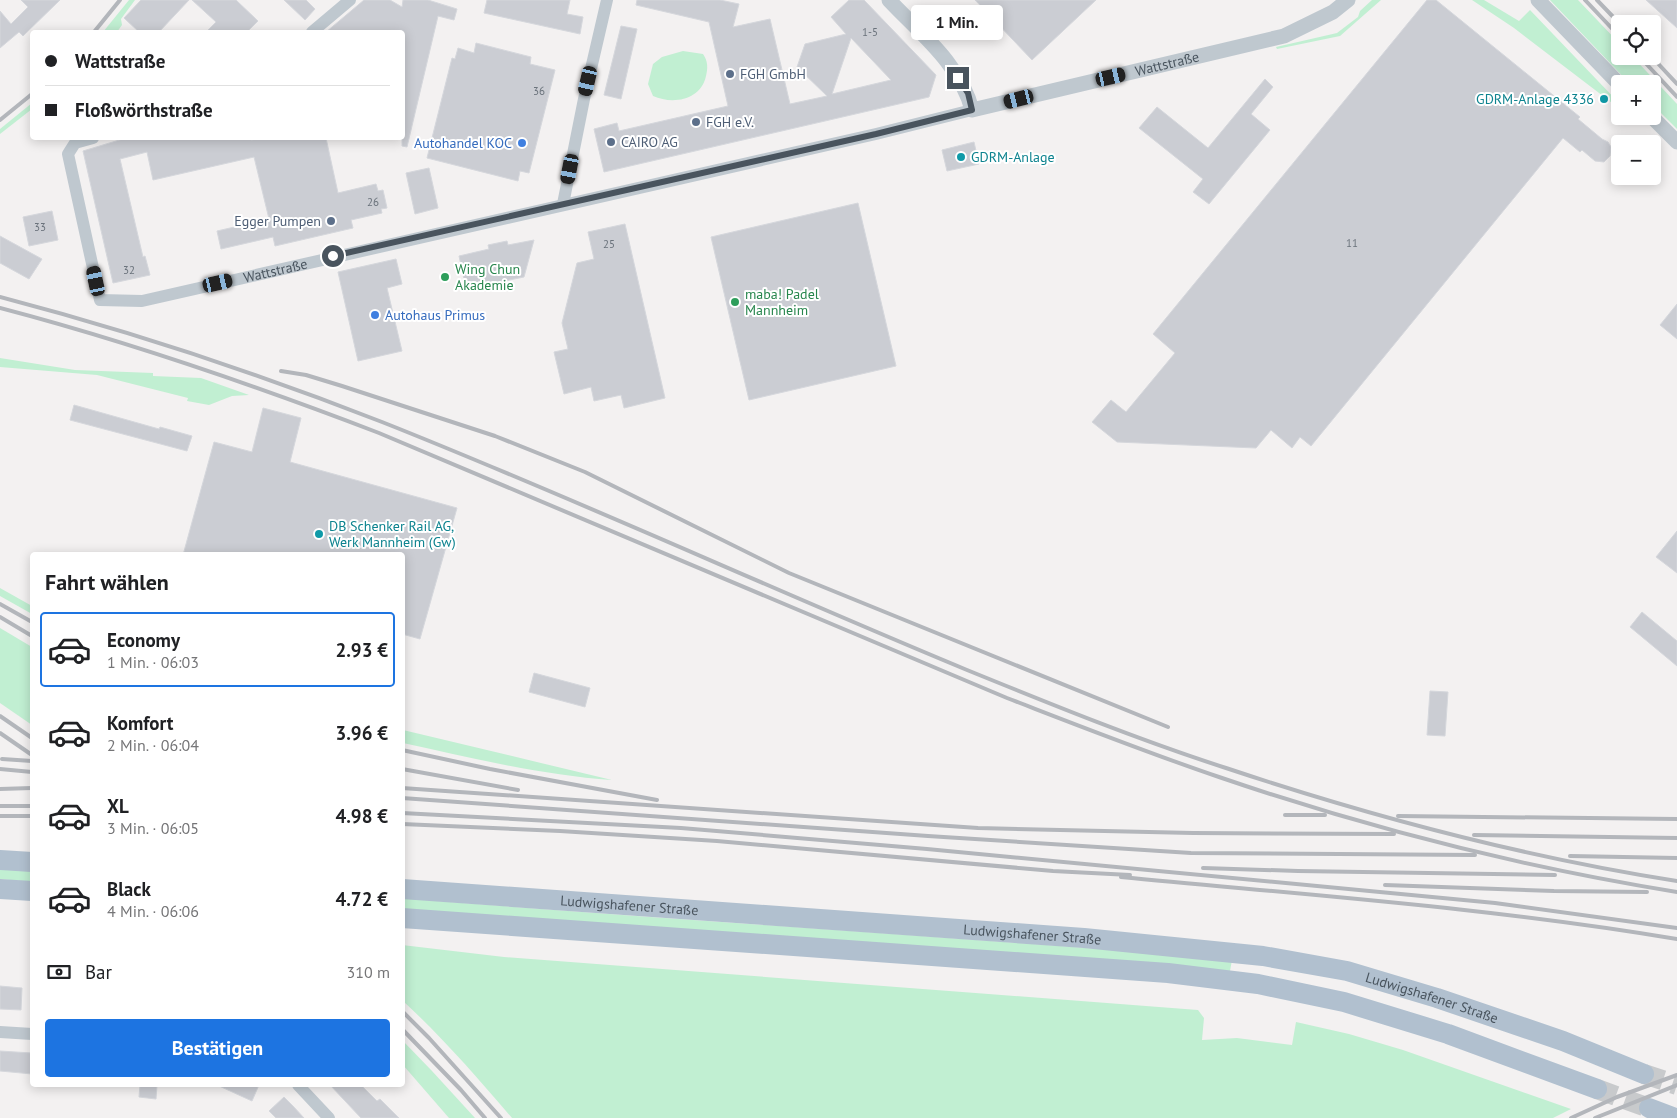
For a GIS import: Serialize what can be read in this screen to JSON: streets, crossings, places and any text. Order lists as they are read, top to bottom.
{
  "streets": {
    "main road": ["Ludwigshafener Straße"],
    "street": ["Wattstraße"]
  },
  "places": [
    "FGH GmbH",
    "GDRM-Anlage 4336",
    "FGH e.V.",
    "CAIRO AG",
    "Autohandel KOC",
    "GDRM-Anlage",
    "Egger Pumpen",
    "Wing Chun Akademie",
    "maba! Padel Mannheim",
    "Autohaus Primus",
    "DB Schenker Rail AG, Werk Mannheim (Gw)"
  ],
  "house_numbers": [
    "1-5",
    "36",
    "26",
    "33",
    "11",
    "25",
    "32"
  ],
  "page": {
    "bubble": "1 Min.",
    "map_buttons": ["+", "−"],
    "banner": ["Wattstraße", "Floßwörthstraße"],
    "heading": "Fahrt wählen",
    "list": [
      {
        "name": "Economy",
        "note": "1 Min. · 06:03",
        "value": "2.93 €"
      },
      {
        "name": "Komfort",
        "note": "2 Min. · 06:04",
        "value": "3.96 €"
      },
      {
        "name": "XL",
        "note": "3 Min. · 06:05",
        "value": "4.98 €"
      },
      {
        "name": "Black",
        "note": "4 Min. · 06:06",
        "value": "4.72 €"
      }
    ],
    "pay": ["Bar", "310 m"],
    "buttons": "Bestätigen"
  }
}
